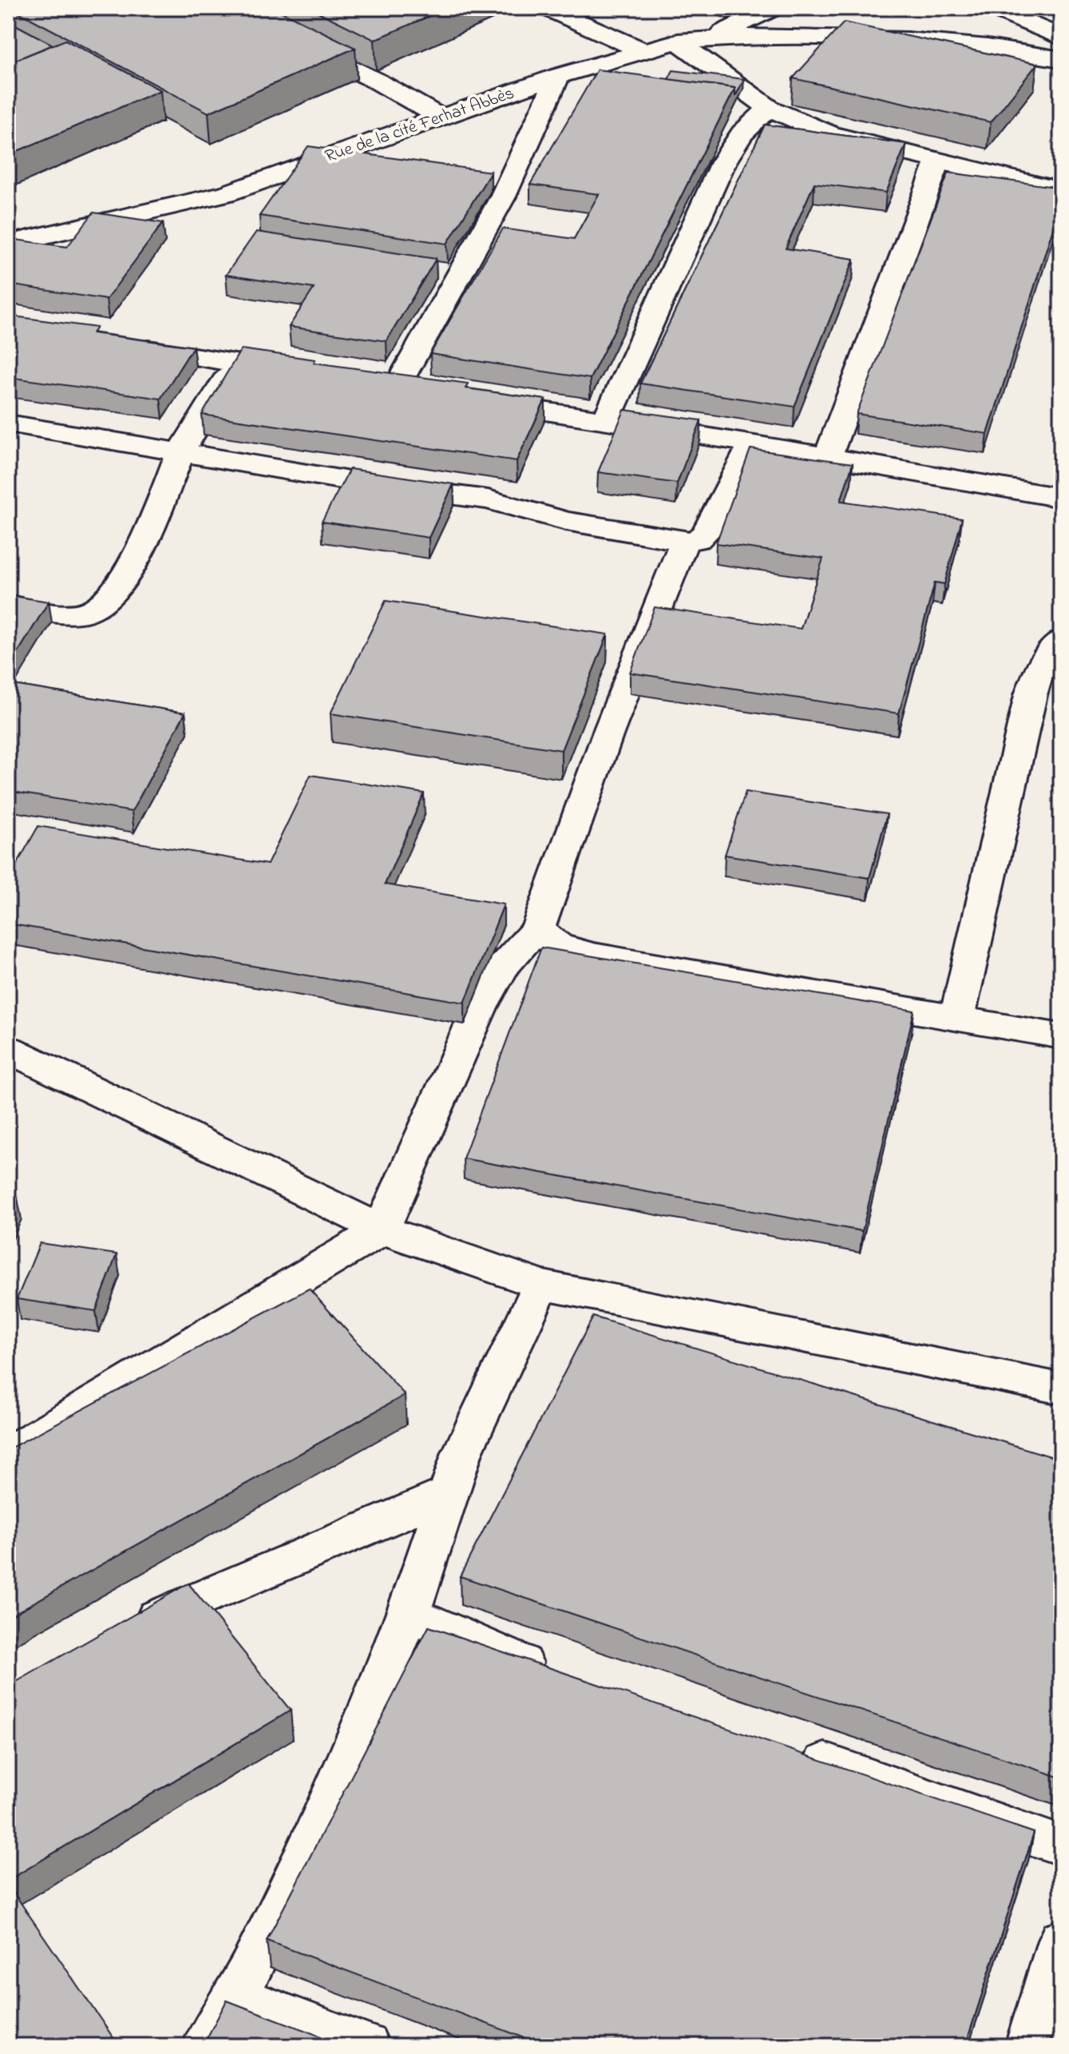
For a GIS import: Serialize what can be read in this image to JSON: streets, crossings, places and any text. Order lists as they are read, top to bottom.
{
  "streets": {
    "street": ["Rue de la cité Ferhat Abbès"]
  }
}
